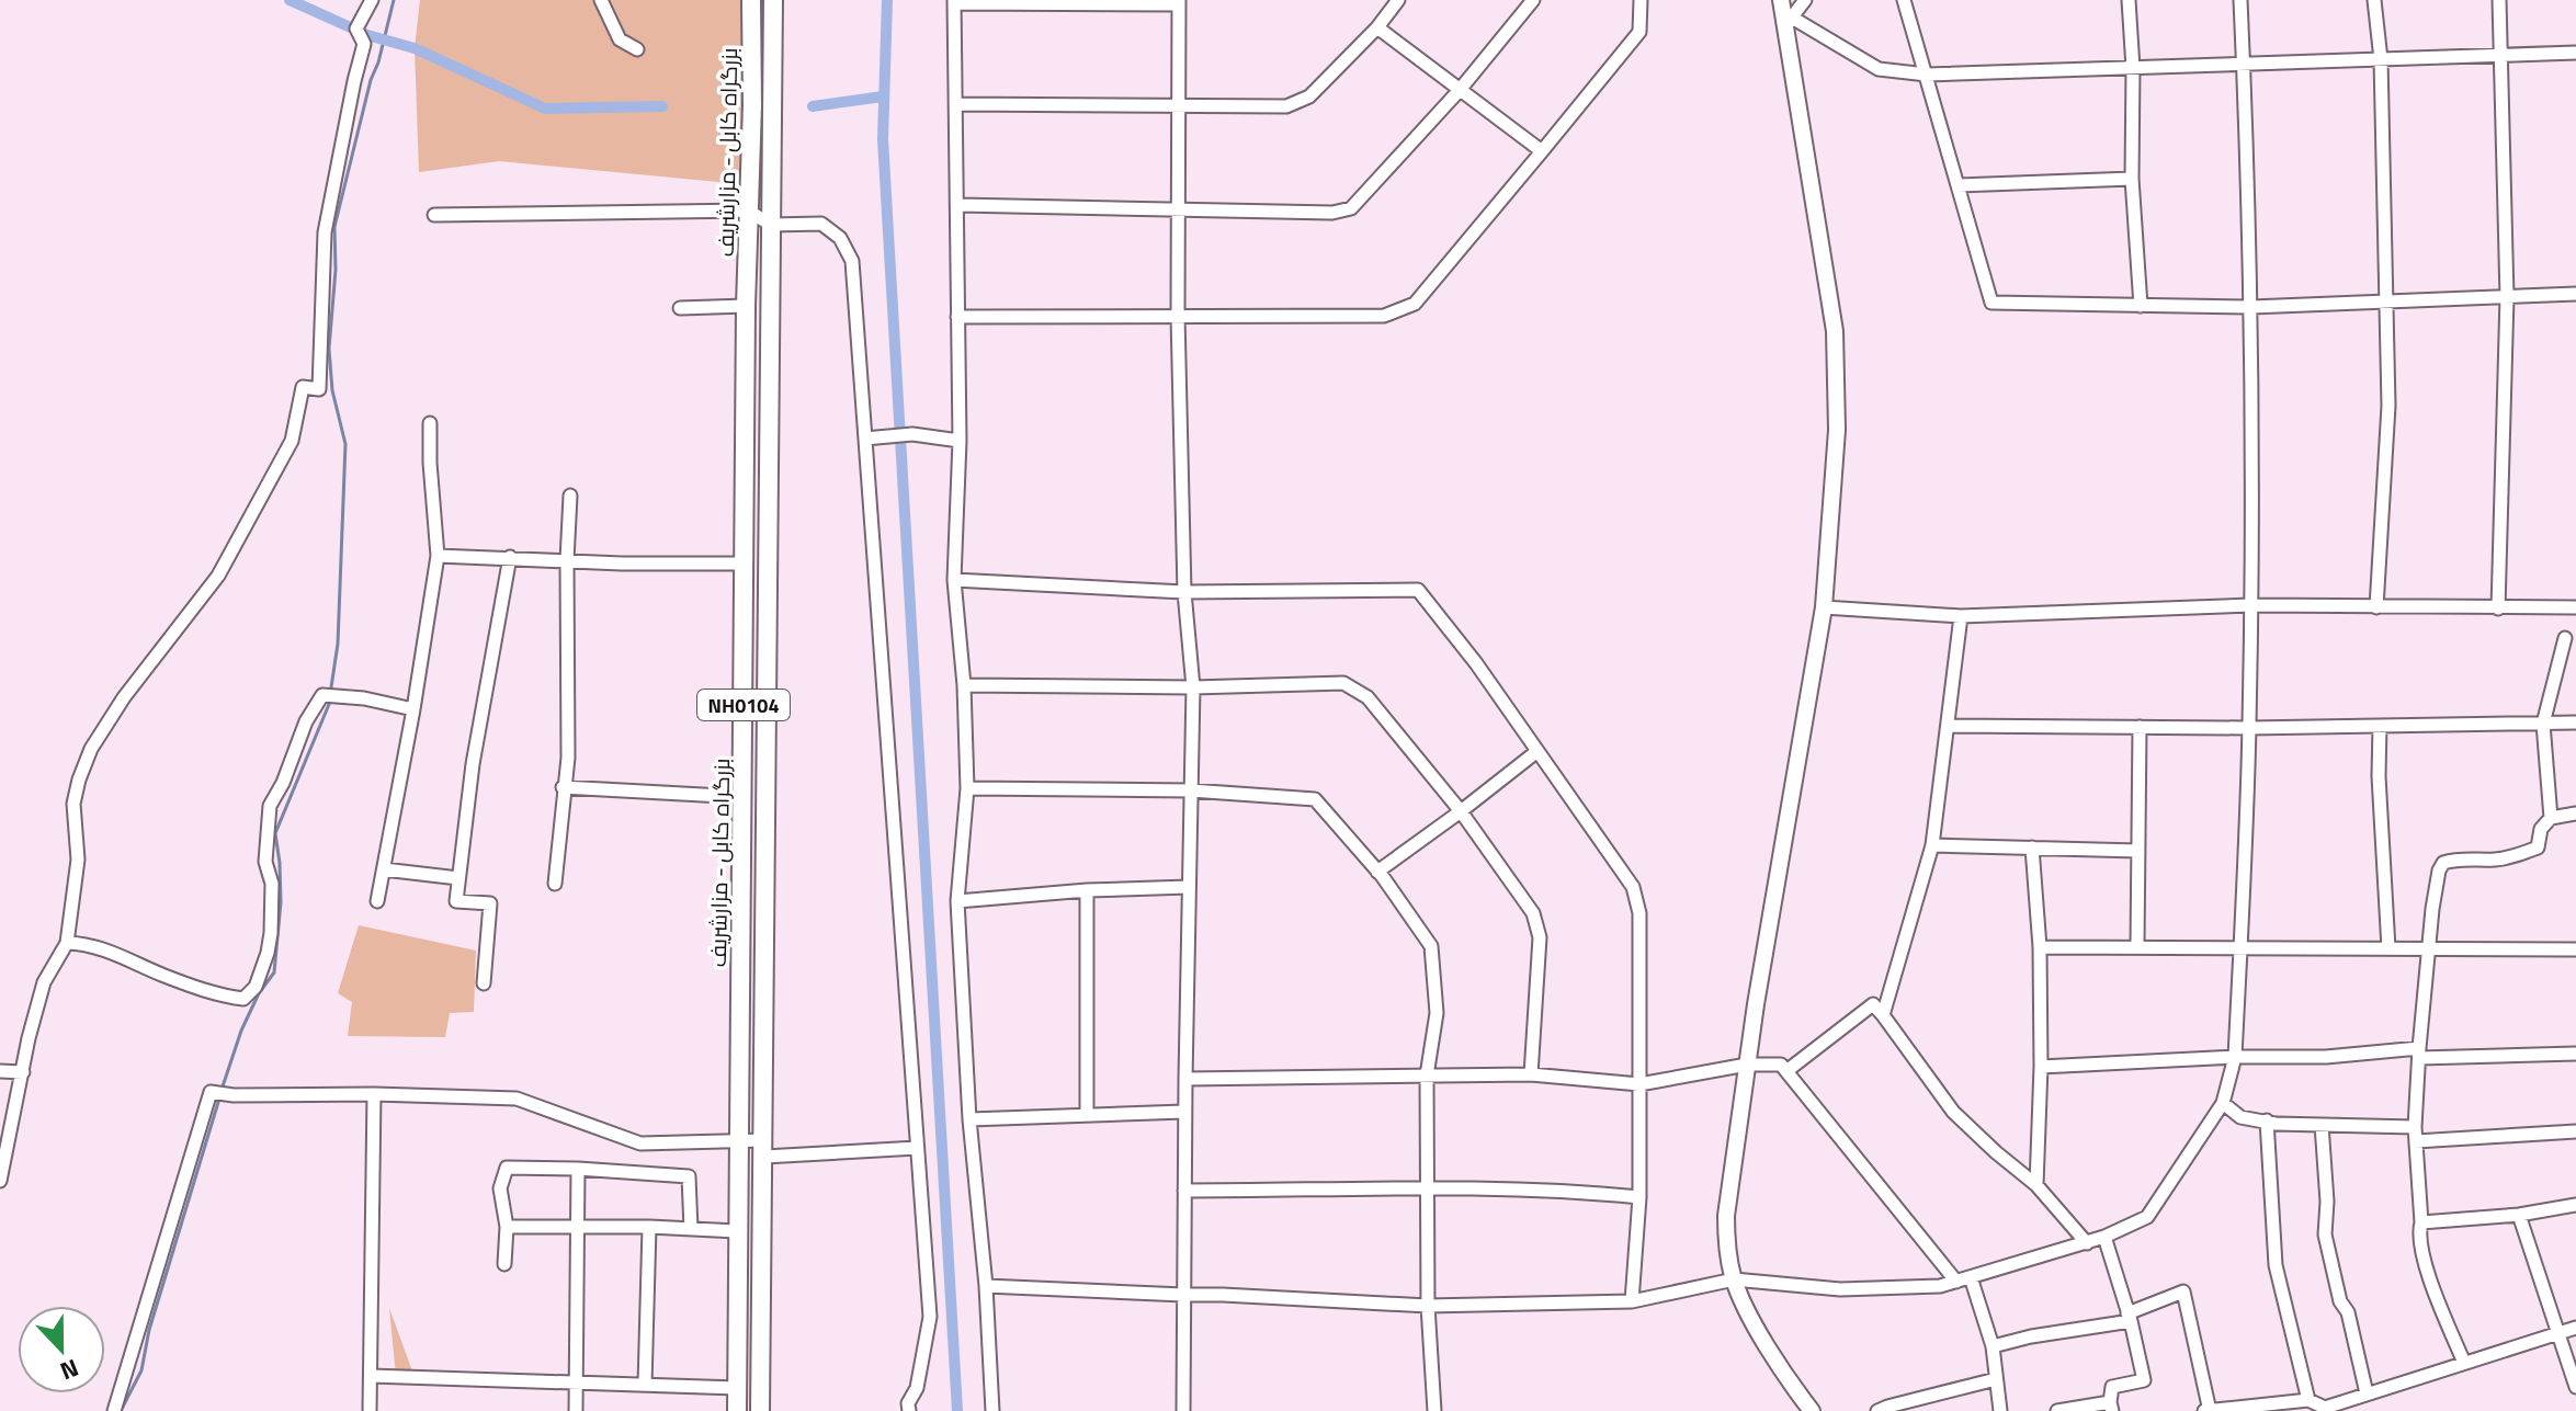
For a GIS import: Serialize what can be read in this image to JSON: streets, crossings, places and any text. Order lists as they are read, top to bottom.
{
  "streets": {
    "highway": ["بزرگراه کابل - مزارشریف", "NH0104"]
  },
  "north": "bottom"
}
